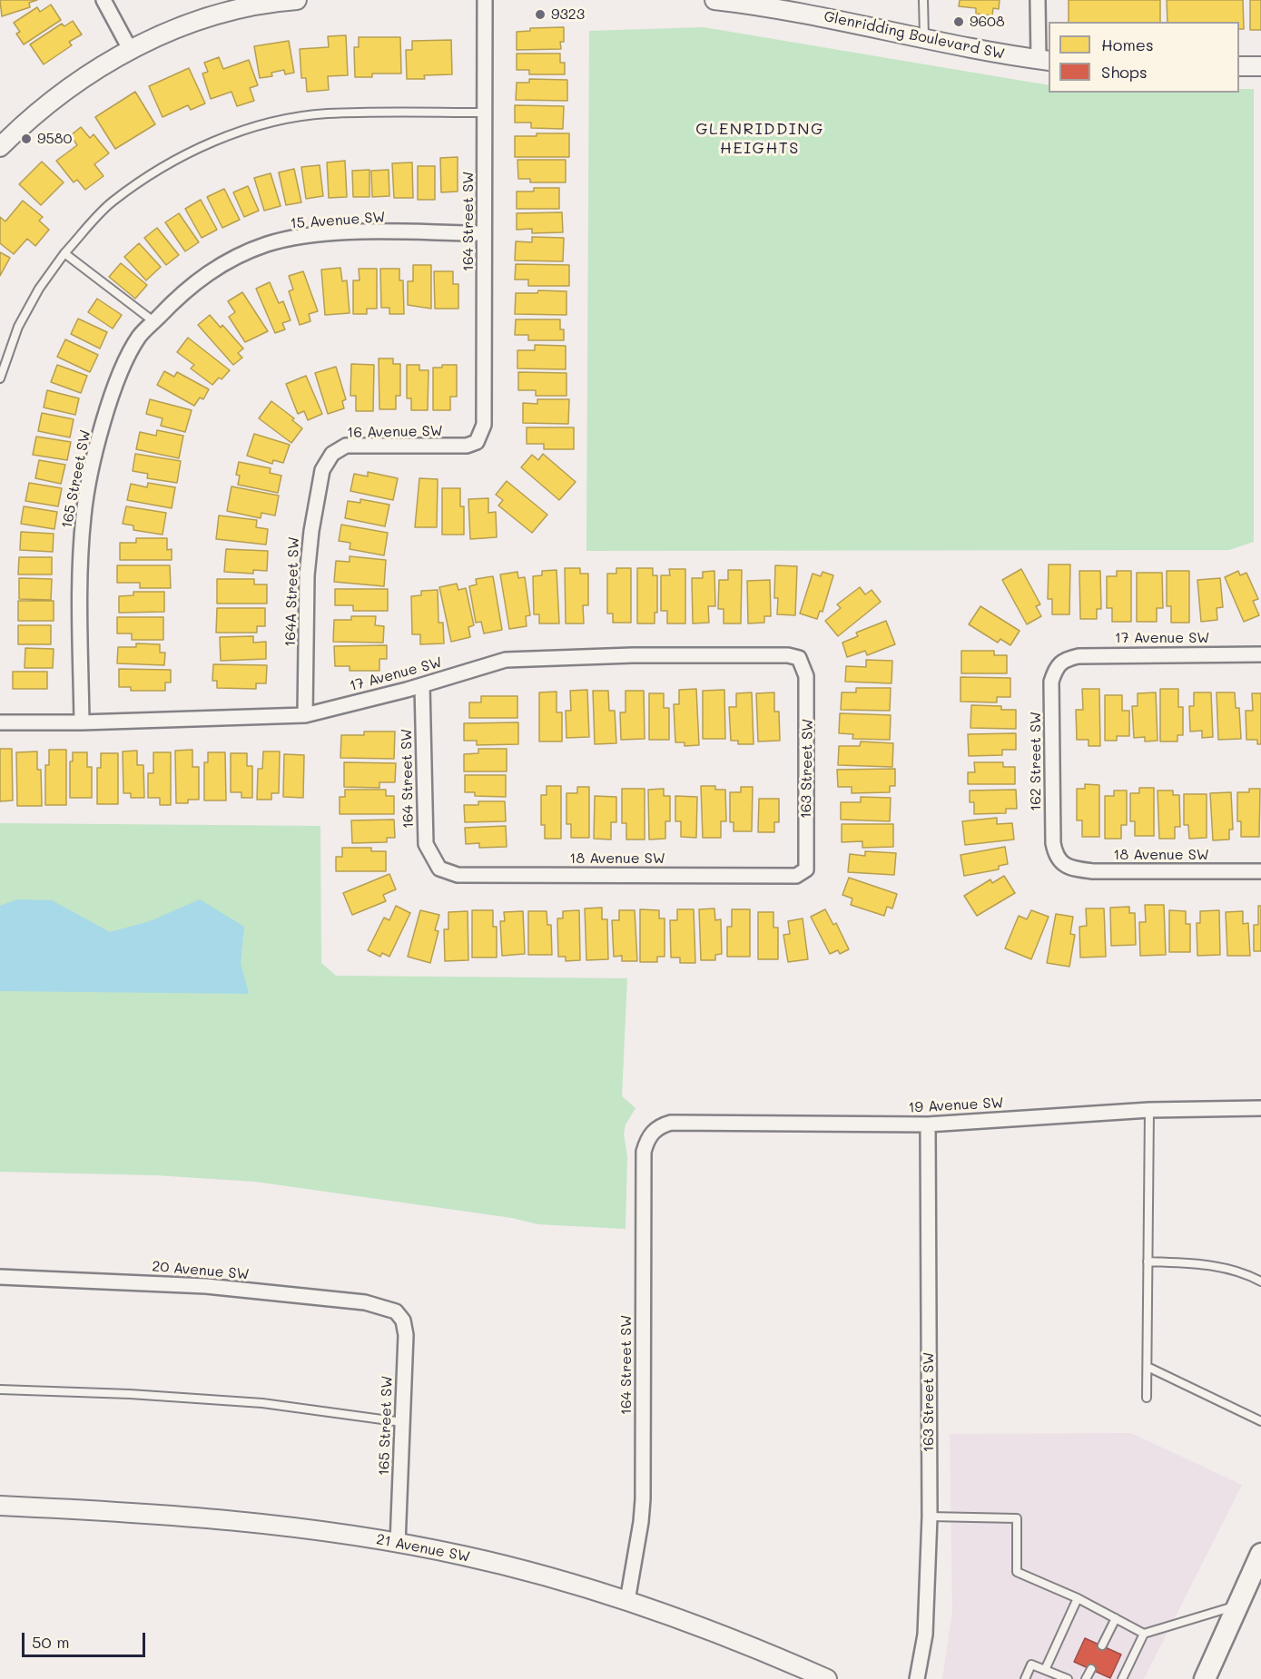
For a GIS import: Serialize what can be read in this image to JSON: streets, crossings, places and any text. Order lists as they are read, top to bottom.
{
  "streets": {
    "street": [
      "Glenridding Boulevard SW",
      "15 Avenue SW",
      "164 Street SW",
      "16 Avenue SW",
      "165 Street SW",
      "164A Street SW",
      "17 Avenue SW",
      "162 Street SW",
      "163 Street SW",
      "18 Avenue SW",
      "19 Avenue SW",
      "20 Avenue SW",
      "21 Avenue SW"
    ]
  },
  "crossings": [
    ["15 Avenue SW", "164 Street SW"],
    ["15 Avenue SW", "165 Street SW"],
    ["164 Street SW", "16 Avenue SW"],
    ["164 Street SW", "17 Avenue SW"],
    ["164 Street SW", "18 Avenue SW"],
    ["164 Street SW", "19 Avenue SW"],
    ["164 Street SW", "21 Avenue SW"],
    ["16 Avenue SW", "164A Street SW"],
    ["165 Street SW", "17 Avenue SW"],
    ["165 Street SW", "20 Avenue SW"],
    ["165 Street SW", "21 Avenue SW"],
    ["164A Street SW", "17 Avenue SW"],
    ["17 Avenue SW", "162 Street SW"],
    ["17 Avenue SW", "163 Street SW"],
    ["162 Street SW", "18 Avenue SW"],
    ["163 Street SW", "18 Avenue SW"],
    ["163 Street SW", "19 Avenue SW"]
  ],
  "districts": ["GLENRIDDING HEIGHTS"],
  "places": ["9323", "9608", "9580"],
  "legend": ["Homes", "Shops"],
  "scale_bar": "50 m"
}
